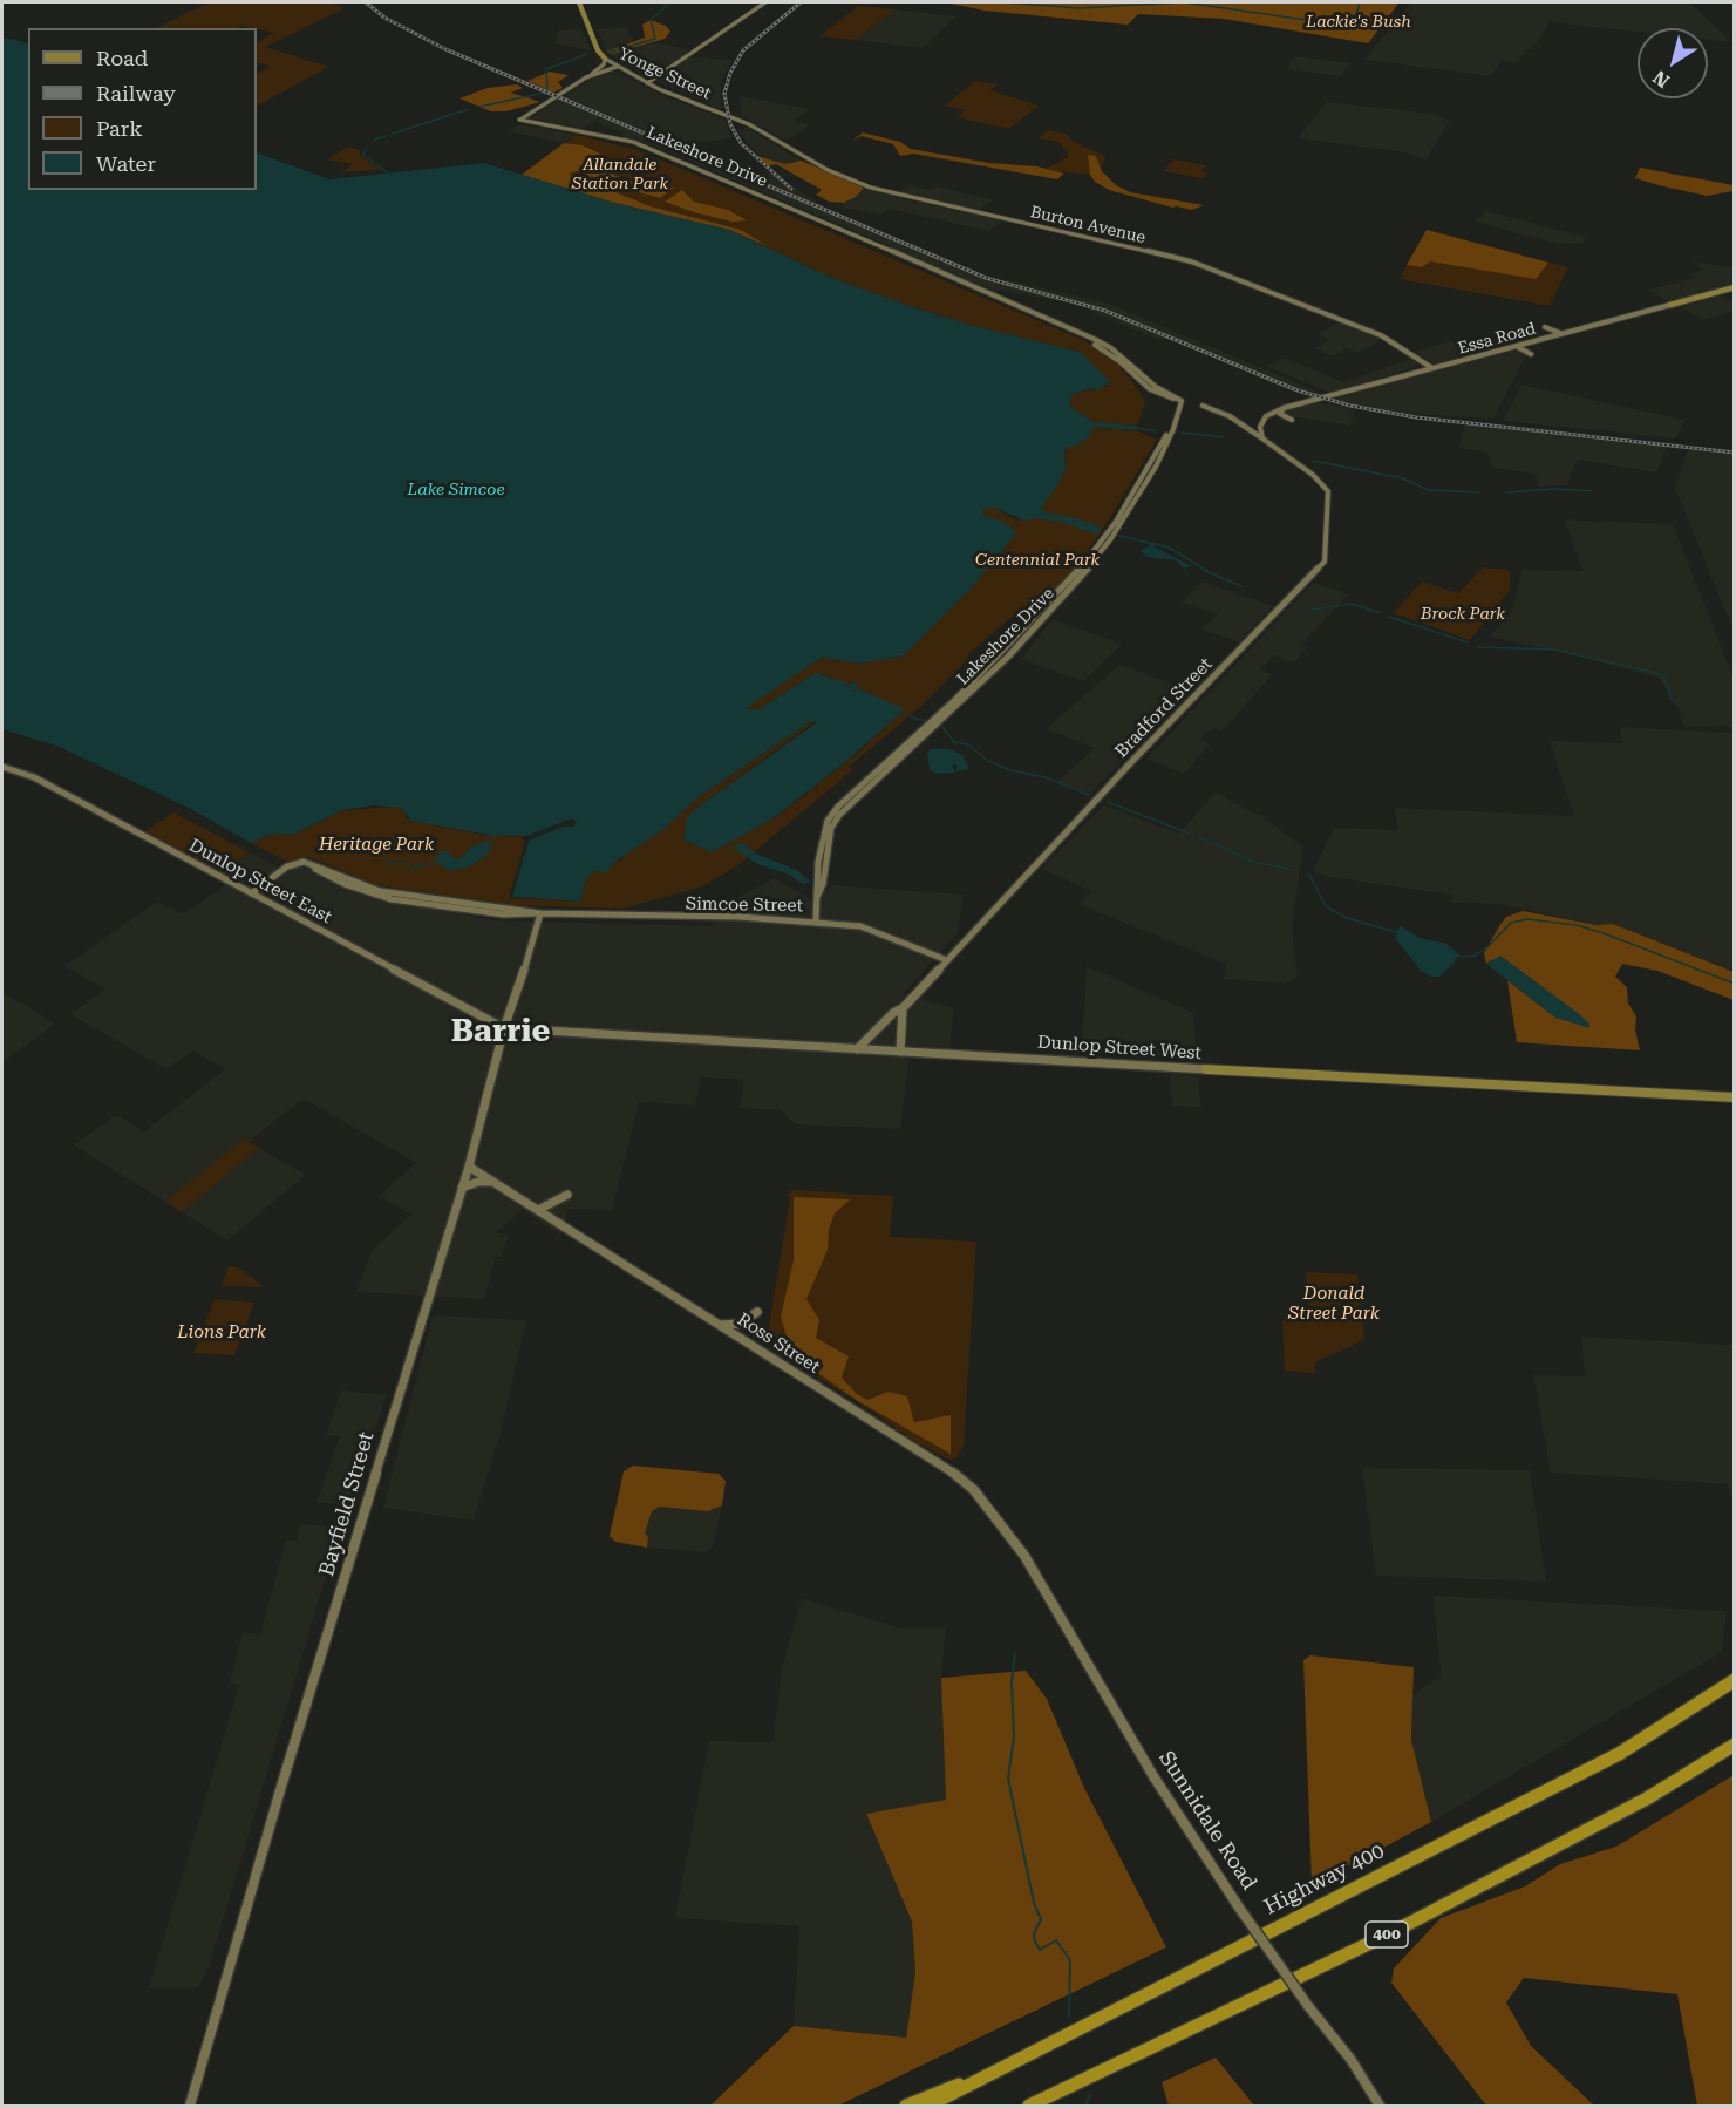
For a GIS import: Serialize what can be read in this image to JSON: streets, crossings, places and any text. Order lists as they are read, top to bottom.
{
  "streets": {
    "highway": ["Highway 400", "400"],
    "main road": [
      "Yonge Street",
      "Lakeshore Drive",
      "Burton Avenue",
      "Essa Road",
      "Bradford Street",
      "Dunlop Street East",
      "Simcoe Street",
      "Dunlop Street West",
      "Ross Street",
      "Bayfield Street",
      "Sunnidale Road"
    ]
  },
  "crossings": [
    ["Yonge Street", "Burton Avenue"],
    ["Burton Avenue", "Essa Road"],
    ["Essa Road", "Bradford Street"],
    ["Bradford Street", "Simcoe Street"],
    ["Bradford Street", "Dunlop Street West"],
    ["Dunlop Street East", "Simcoe Street"],
    ["Dunlop Street East", "Dunlop Street West"],
    ["Dunlop Street East", "Bayfield Street"],
    ["Simcoe Street", "Bayfield Street"],
    ["Dunlop Street West", "Bayfield Street"],
    ["Ross Street", "Bayfield Street"],
    ["Ross Street", "Sunnidale Road"]
  ],
  "districts": ["Barrie"],
  "water": ["Lake Simcoe"],
  "parks": [
    "Lackie's Bush",
    "Allandale Station Park",
    "Centennial Park",
    "Brock Park",
    "Heritage Park",
    "Donald Street Park",
    "Lions Park"
  ],
  "legend": [
    "Road",
    "Railway",
    "Park",
    "Water"
  ],
  "north": "bottom left"
}
